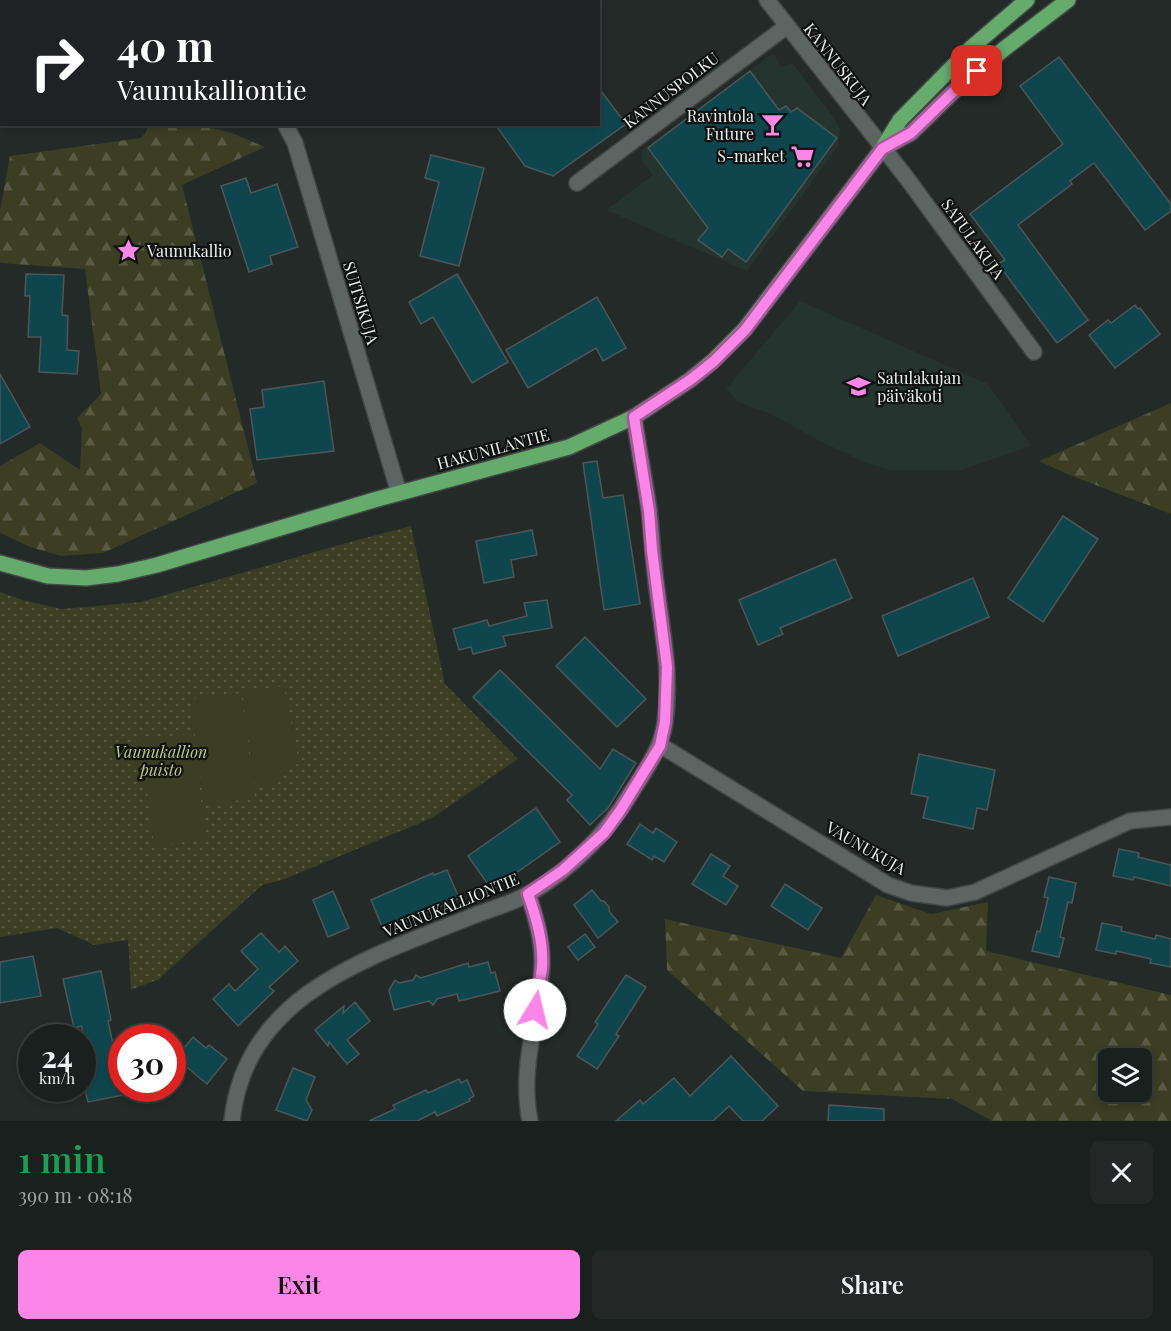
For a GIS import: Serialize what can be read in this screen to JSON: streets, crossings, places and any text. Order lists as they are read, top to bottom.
{
  "streets": {
    "main road": ["HAKUNILANTIE"],
    "street": [
      "KANNUSKUJA",
      "KANNUSPOLKU",
      "SATULAKUJA",
      "SUITSIKUJA",
      "VAUNUKUJA",
      "VAUNUKALLIONTIE"
    ]
  },
  "crossings": [
    ["KANNUSKUJA", "KANNUSPOLKU"],
    ["KANNUSKUJA", "SATULAKUJA"],
    ["KANNUSKUJA", "HAKUNILANTIE"],
    ["SATULAKUJA", "HAKUNILANTIE"],
    ["SUITSIKUJA", "HAKUNILANTIE"],
    ["HAKUNILANTIE", "VAUNUKALLIONTIE"],
    ["VAUNUKUJA", "VAUNUKALLIONTIE"]
  ],
  "parks": ["Vaunukallion puisto"],
  "places": {
    "bar": ["Ravintola Future"],
    "supermarket": ["S-market"],
    "place": ["Vaunukallio"],
    "school or university": ["Satulakujan päiväkoti"]
  },
  "page": {
    "turn": ["40 m", "Vaunukalliontie"],
    "speed": "24 km/h",
    "limit": "30",
    "heading": ["1 min", "390 m · 08:18"],
    "buttons": ["Exit", "Share"]
  }
}
